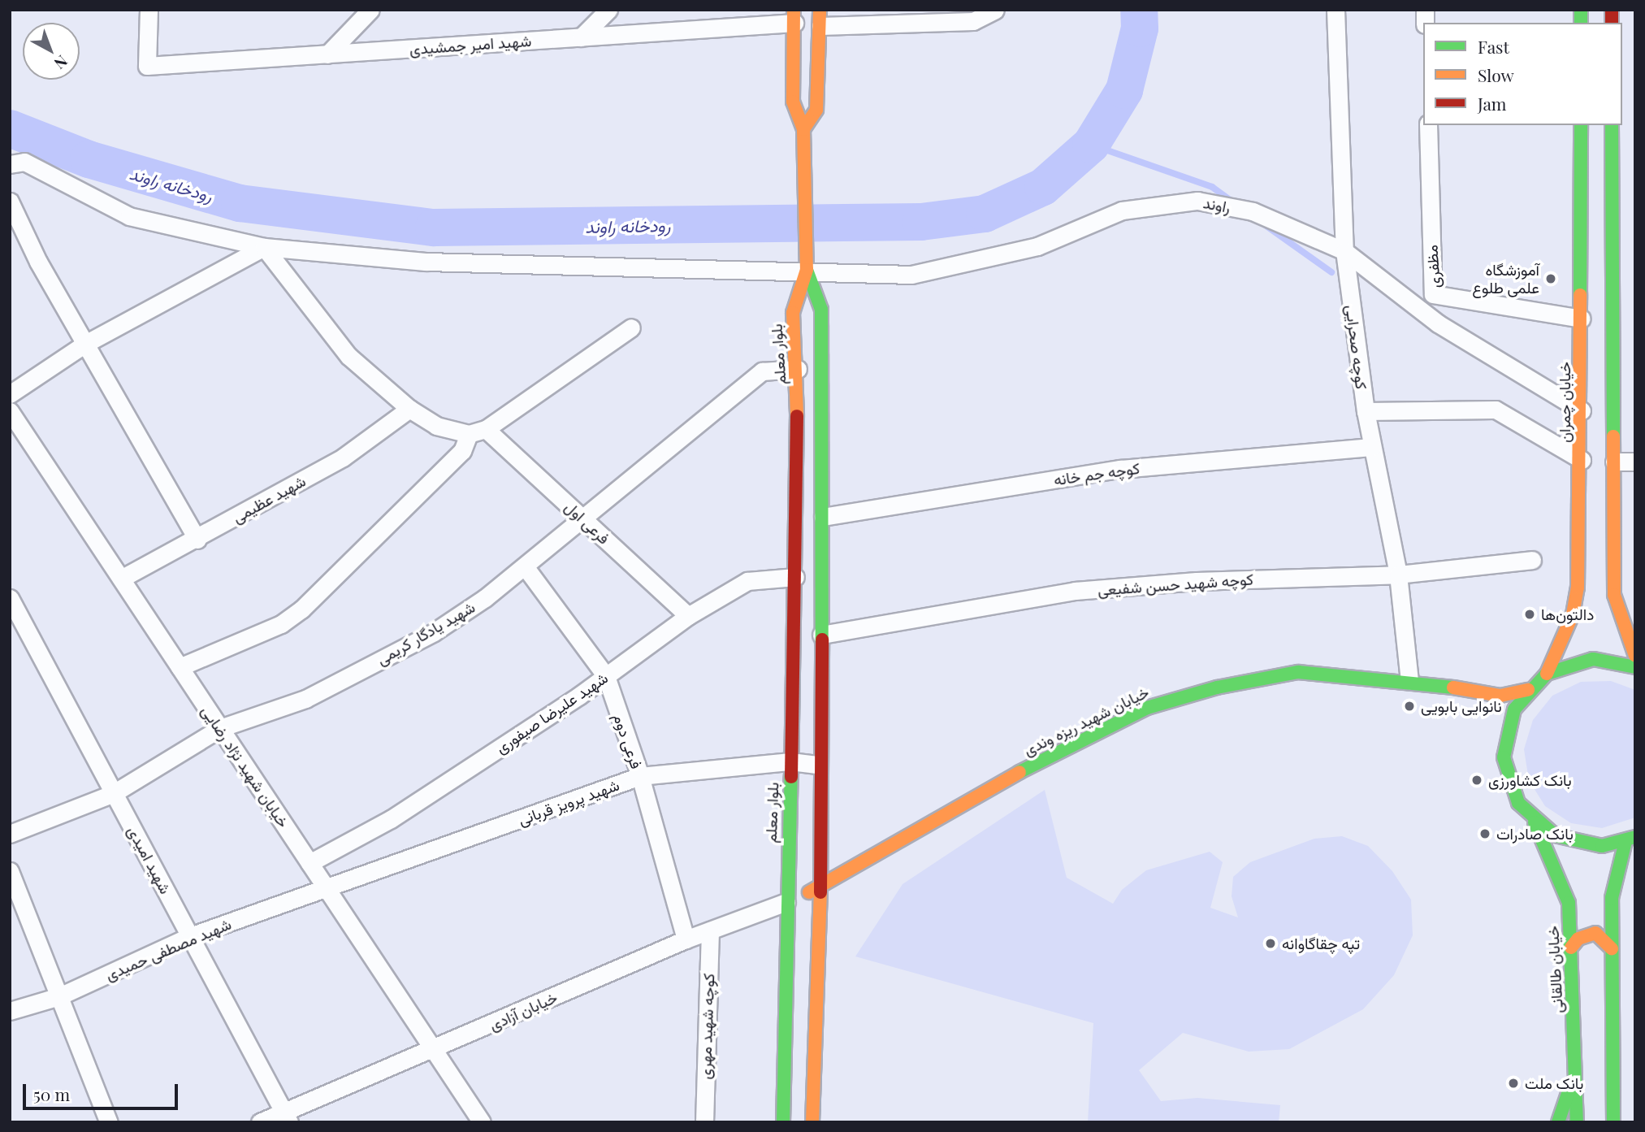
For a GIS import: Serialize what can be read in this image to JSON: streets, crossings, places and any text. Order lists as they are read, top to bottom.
{
  "streets": {
    "main road": [
      "بلوار معلم",
      "خیابان چمران",
      "خیابان شهید ریزه وندی",
      "خیابان طالقانی"
    ],
    "street": [
      "شهید امیر جمشیدی",
      "راوند",
      "مظفری",
      "کوچه صحرایی",
      "کوچه جم خانه",
      "شهید عظیمی",
      "فرعی اول",
      "کوچه شهید حسن شفیعی",
      "شهید یادگار کریمی",
      "شهید علیرضا صیفوری",
      "فرعی دوم",
      "خیابان شهید نژاد رضایی",
      "شهید پرویز قربانی",
      "شهید امیدی",
      "شهید مصطفی حمیدی",
      "خیابان آزادی",
      "کوچه شهید مهری"
    ]
  },
  "crossings": [
    ["راوند", "کوچه صحرایی"],
    ["راوند", "بلوار معلم"],
    ["راوند", "خیابان چمران"],
    ["مظفری", "خیابان چمران"],
    ["کوچه صحرایی", "کوچه جم خانه"],
    ["کوچه صحرایی", "کوچه شهید حسن شفیعی"],
    ["کوچه صحرایی", "خیابان شهید ریزه وندی"],
    ["بلوار معلم", "شهید یادگار کریمی"],
    ["بلوار معلم", "شهید علیرضا صیفوری"],
    ["بلوار معلم", "خیابان شهید ریزه وندی"],
    ["بلوار معلم", "شهید پرویز قربانی"],
    ["بلوار معلم", "خیابان آزادی"],
    ["شهید عظیمی", "خیابان شهید نژاد رضایی"],
    ["فرعی اول", "شهید یادگار کریمی"],
    ["فرعی اول", "شهید علیرضا صیفوری"],
    ["شهید یادگار کریمی", "فرعی دوم"],
    ["شهید یادگار کریمی", "خیابان شهید نژاد رضایی"],
    ["شهید یادگار کریمی", "شهید امیدی"],
    ["شهید علیرضا صیفوری", "فرعی دوم"],
    ["شهید علیرضا صیفوری", "خیابان شهید نژاد رضایی"],
    ["خیابان شهید ریزه وندی", "خیابان آزادی"],
    ["فرعی دوم", "شهید پرویز قربانی"],
    ["فرعی دوم", "خیابان آزادی"],
    ["خیابان شهید نژاد رضایی", "شهید پرویز قربانی"],
    ["خیابان شهید نژاد رضایی", "شهید مصطفی حمیدی"],
    ["خیابان شهید نژاد رضایی", "خیابان آزادی"],
    ["شهید پرویز قربانی", "شهید مصطفی حمیدی"],
    ["شهید امیدی", "شهید مصطفی حمیدی"],
    ["شهید امیدی", "خیابان آزادی"],
    ["خیابان آزادی", "کوچه شهید مهری"]
  ],
  "water": ["رودخانه راوند"],
  "places": [
    "آموزشگاه علمی طلوع",
    "دالتون‌ها",
    "نانوایی بابویی",
    "بانک کشاورزی",
    "بانک صادرات",
    "تپه چقاگاوانه",
    "بانک ملت"
  ],
  "legend": ["Fast", "Slow", "Jam"],
  "scale_bar": "50 m",
  "north": "bottom right"
}
